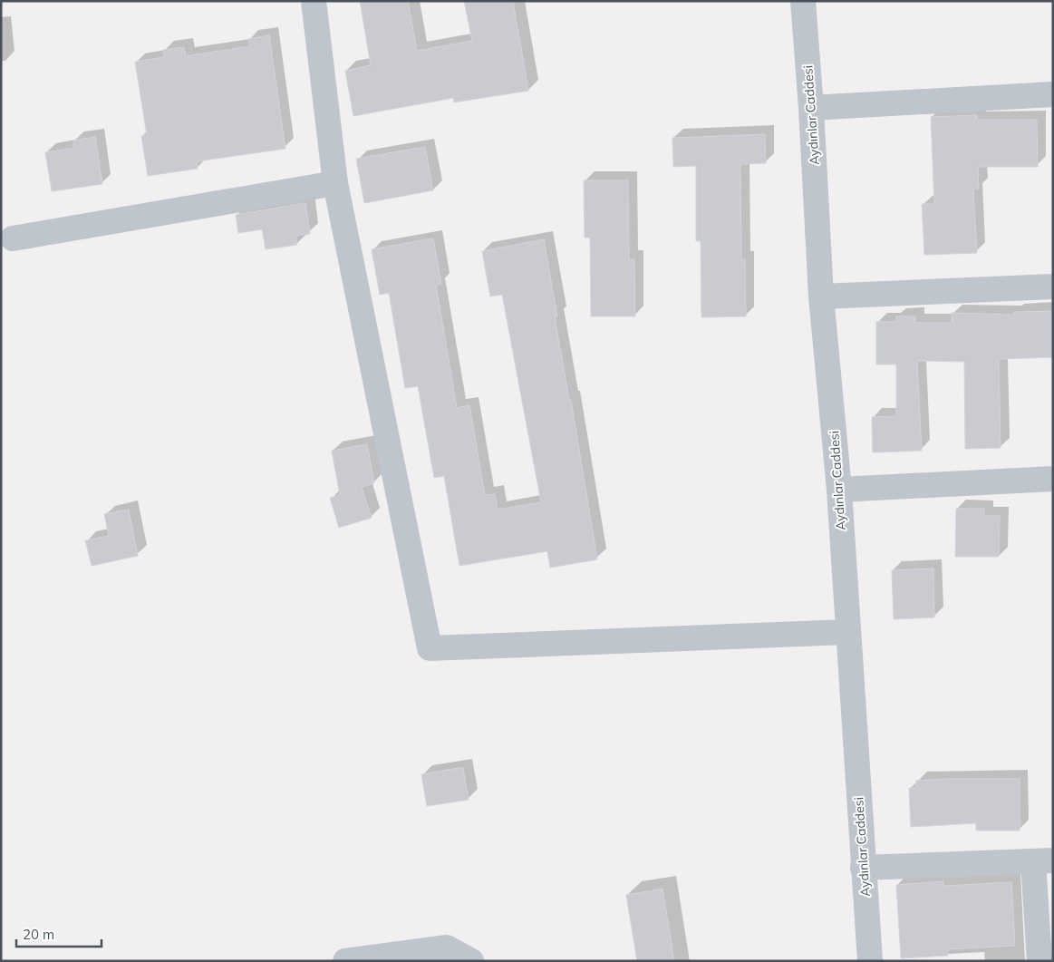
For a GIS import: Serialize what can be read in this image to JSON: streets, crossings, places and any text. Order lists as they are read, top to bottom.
{
  "streets": {
    "street": ["Aydınlar Caddesi"]
  },
  "scale_bar": "20 m"
}
